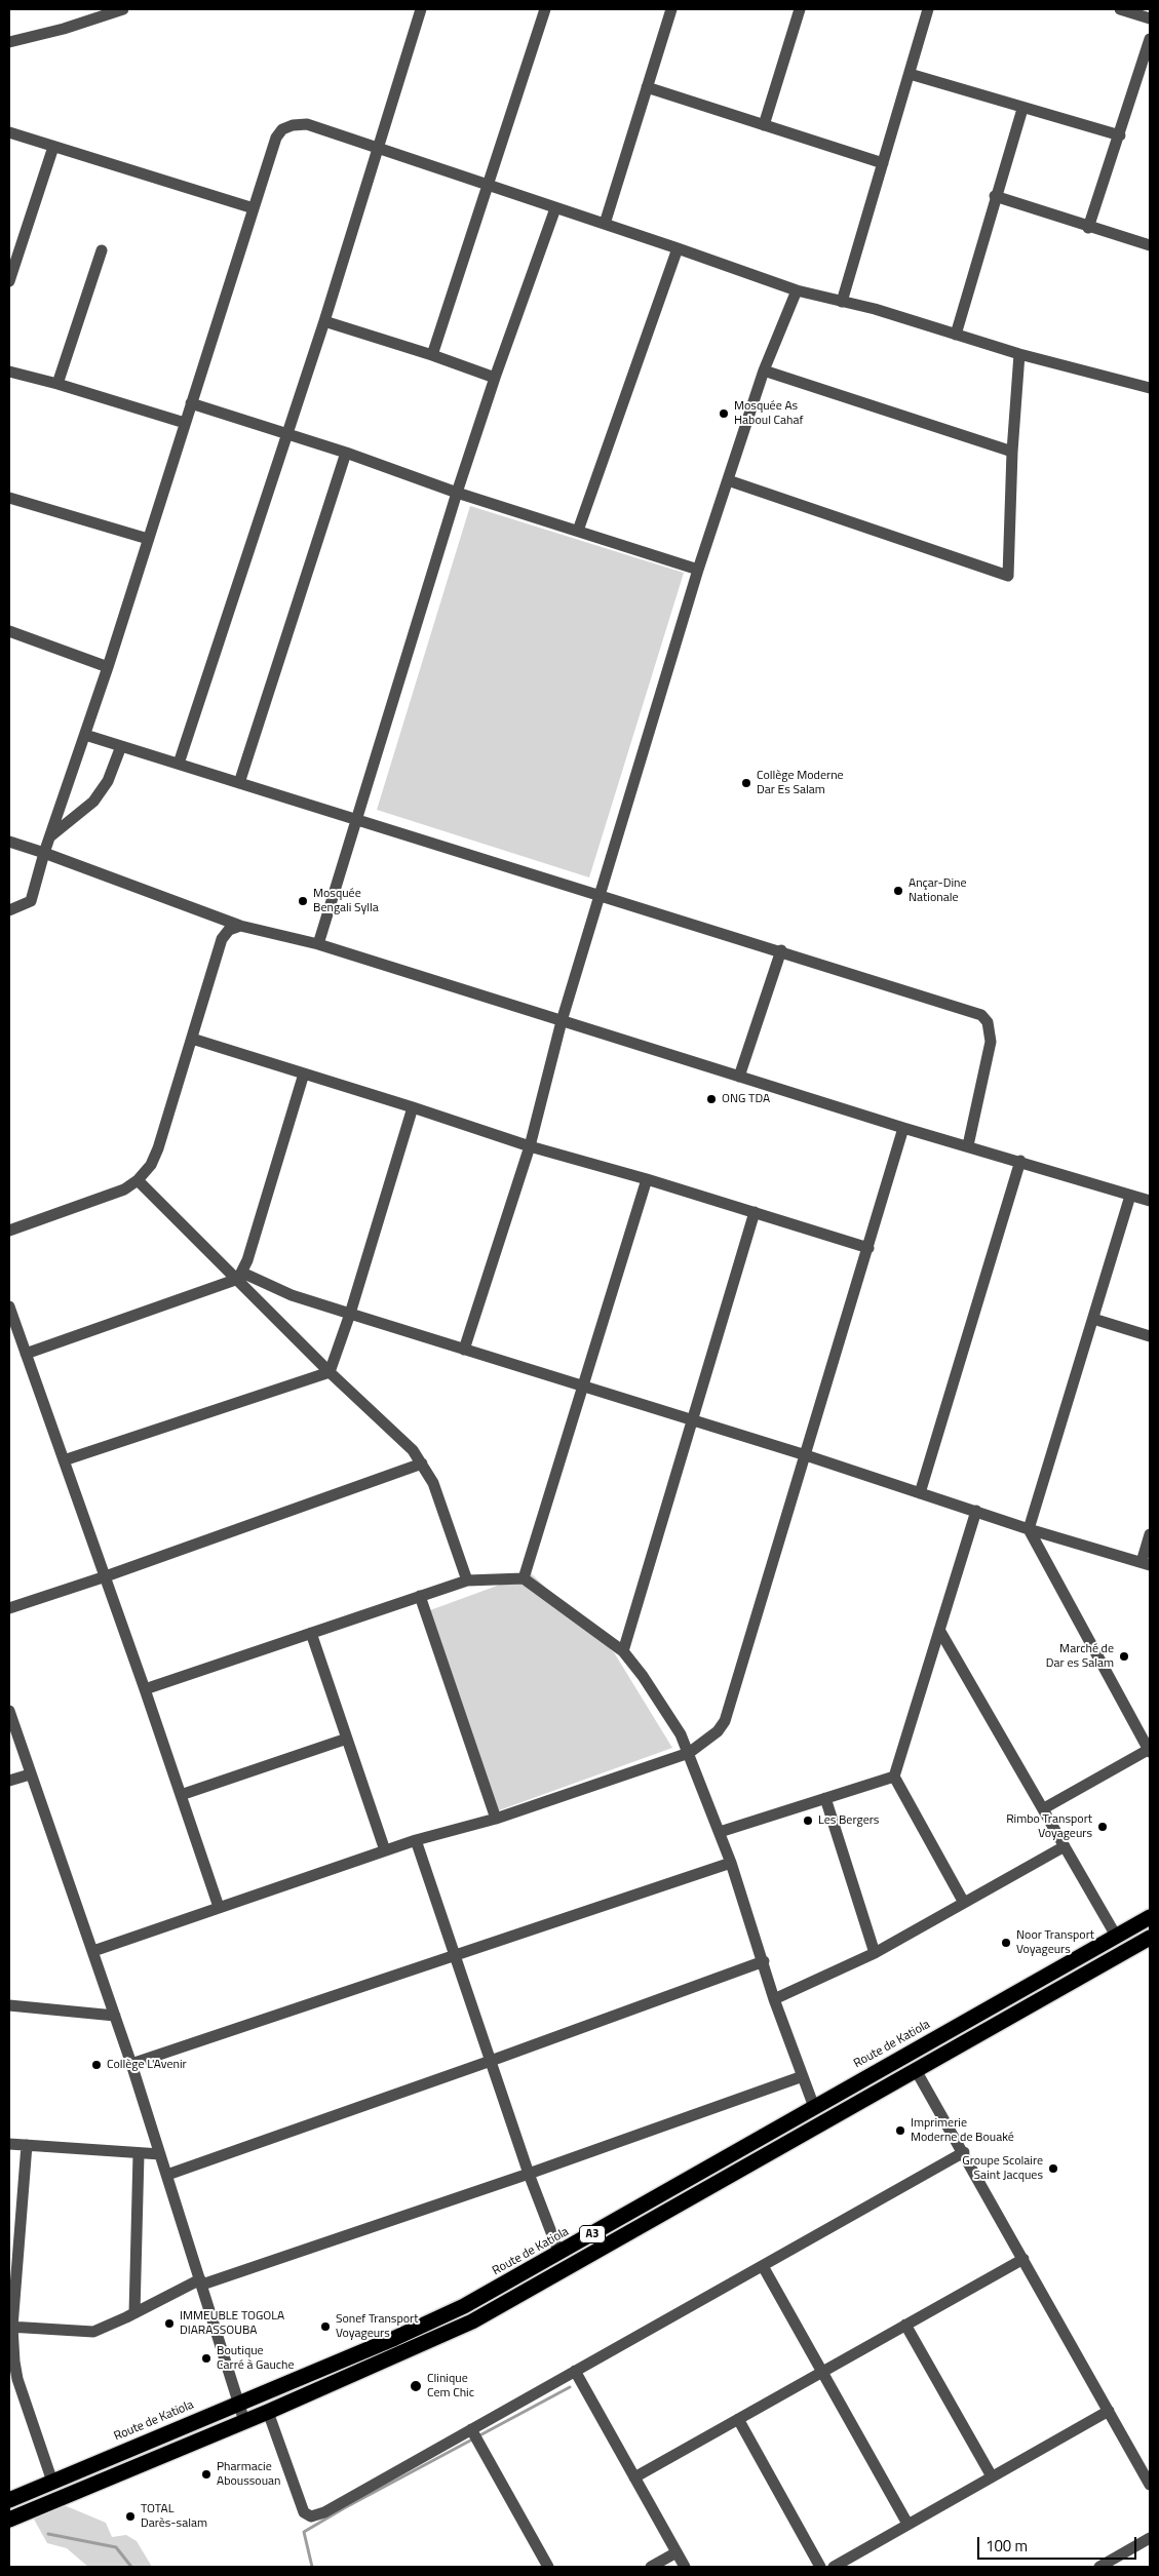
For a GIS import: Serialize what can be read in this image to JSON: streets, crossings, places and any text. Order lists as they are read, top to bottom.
{
  "streets": {
    "highway": ["Route de Katiola", "A3"]
  },
  "places": [
    "Mosquée As Haboul Cahaf",
    "Collège Moderne Dar Es Salam",
    "Ançar-Dine Nationale",
    "Mosquée Bengali Sylla",
    "ONG TDA",
    "Marché de Dar es Salam",
    "Les Bergers",
    "Rimbo Transport Voyageurs",
    "Noor Transport Voyageurs",
    "Collège L'Avenir",
    "Imprimerie Moderne de Bouaké",
    "Groupe Scolaire Saint Jacques",
    "IMMEUBLE TOGOLA DIARASSOUBA",
    "Sonef Transport Voyageurs",
    "Boutique Carré à Gauche",
    "Clinique Cem Chic",
    "Pharmacie Aboussouan",
    "TOTAL Darès-salam"
  ],
  "scale_bar": "100 m"
}
